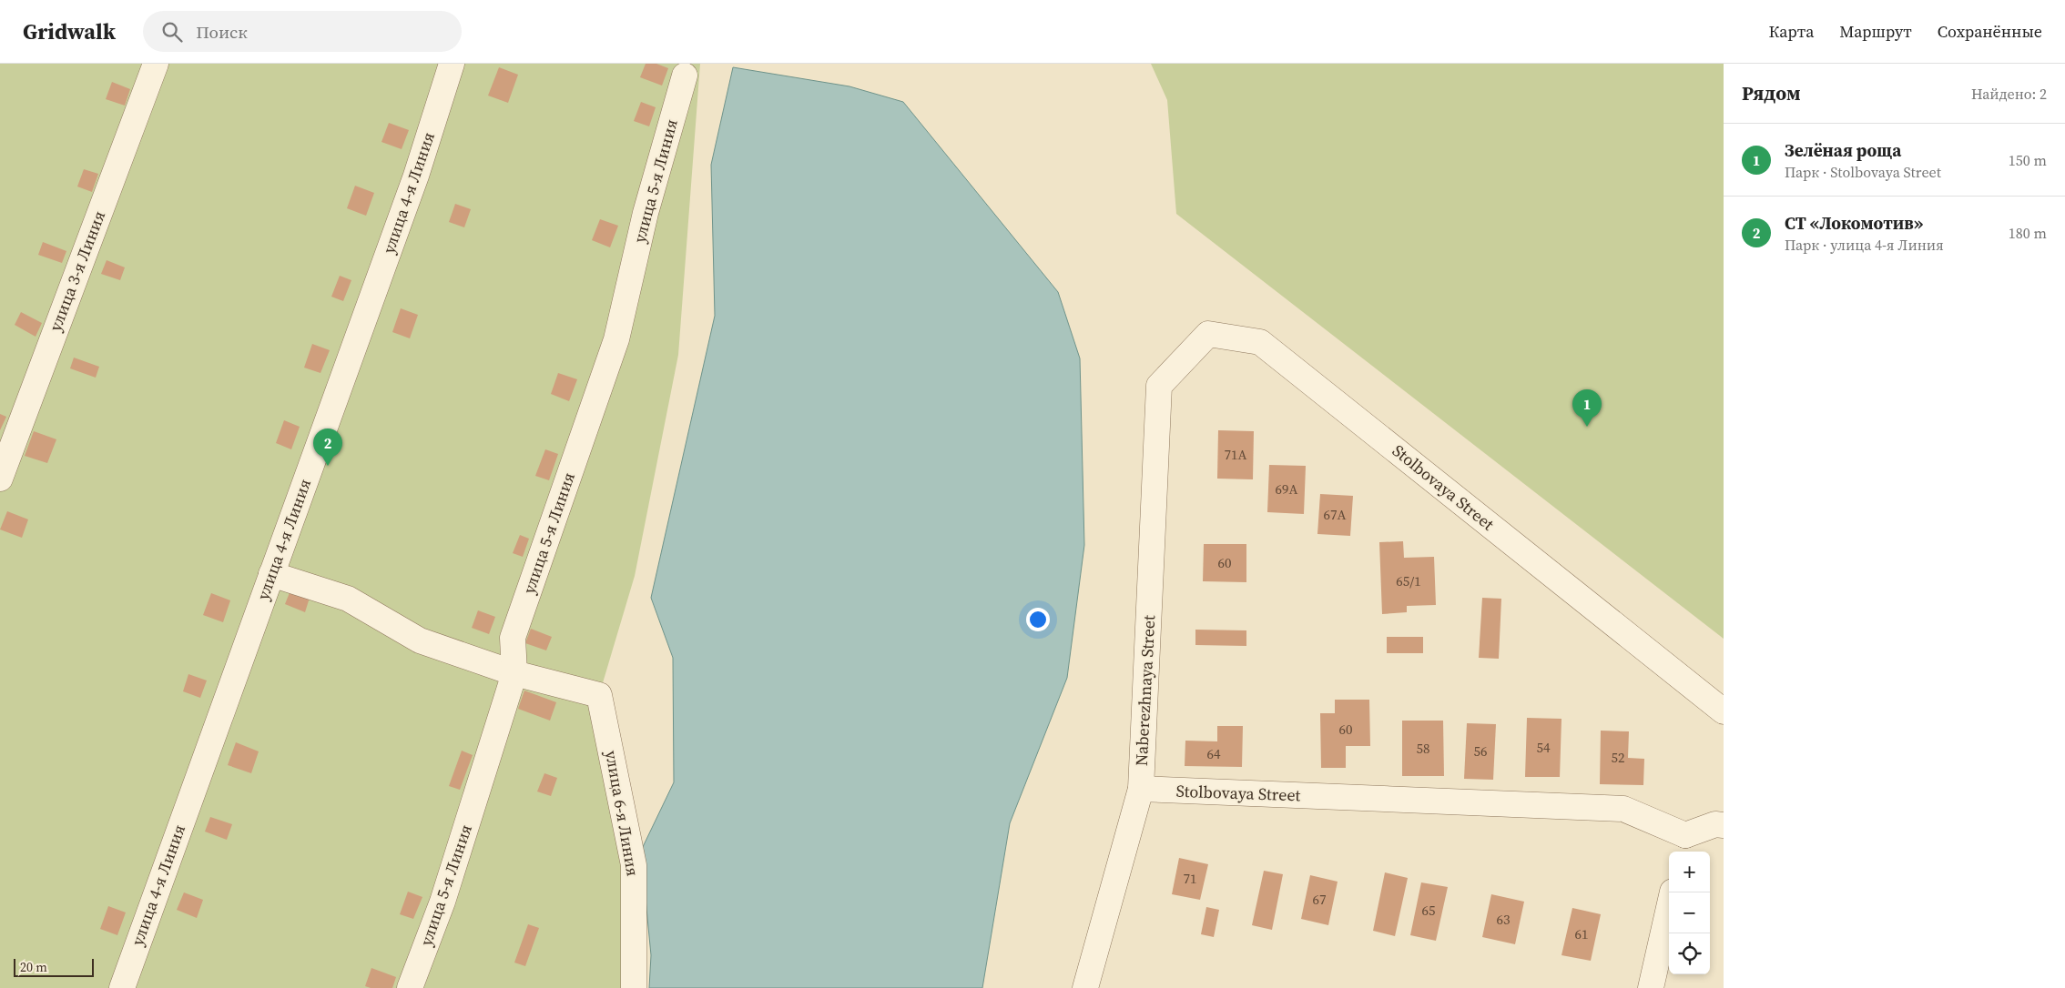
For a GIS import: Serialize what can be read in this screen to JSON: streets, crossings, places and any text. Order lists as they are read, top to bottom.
{
  "streets": {
    "street": [
      "улица 5-я Линия",
      "улица 4-я Линия",
      "улица 3-я Линия",
      "Stolbovaya Street",
      "Naberezhnaya Street",
      "улица 6-я Линия"
    ]
  },
  "crossings": [
    ["улица 5-я Линия", "улица 6-я Линия"],
    ["Stolbovaya Street", "Naberezhnaya Street"]
  ],
  "house_numbers": [
    "71А",
    "69А",
    "67А",
    "60",
    "65/1",
    "60",
    "54",
    "58",
    "56",
    "64",
    "52",
    "71",
    "67",
    "65",
    "63",
    "61"
  ],
  "scale_bar": "20 m",
  "page": {
    "header": "Gridwalk",
    "search": "Поиск",
    "nav": ["Карта", "Маршрут", "Сохранённые"],
    "heading": ["Рядом", "Найдено: 2"],
    "list": [
      {
        "mark": "1",
        "name": "Зелёная роща",
        "note": "Парк · Stolbovaya Street",
        "value": "150 m"
      },
      {
        "mark": "2",
        "name": "СТ «Локомотив»",
        "note": "Парк · улица 4-я Линия",
        "value": "180 m"
      }
    ],
    "pins": ["1", "2"],
    "map_buttons": ["+", "−"],
    "scale": "20 m"
  }
}
